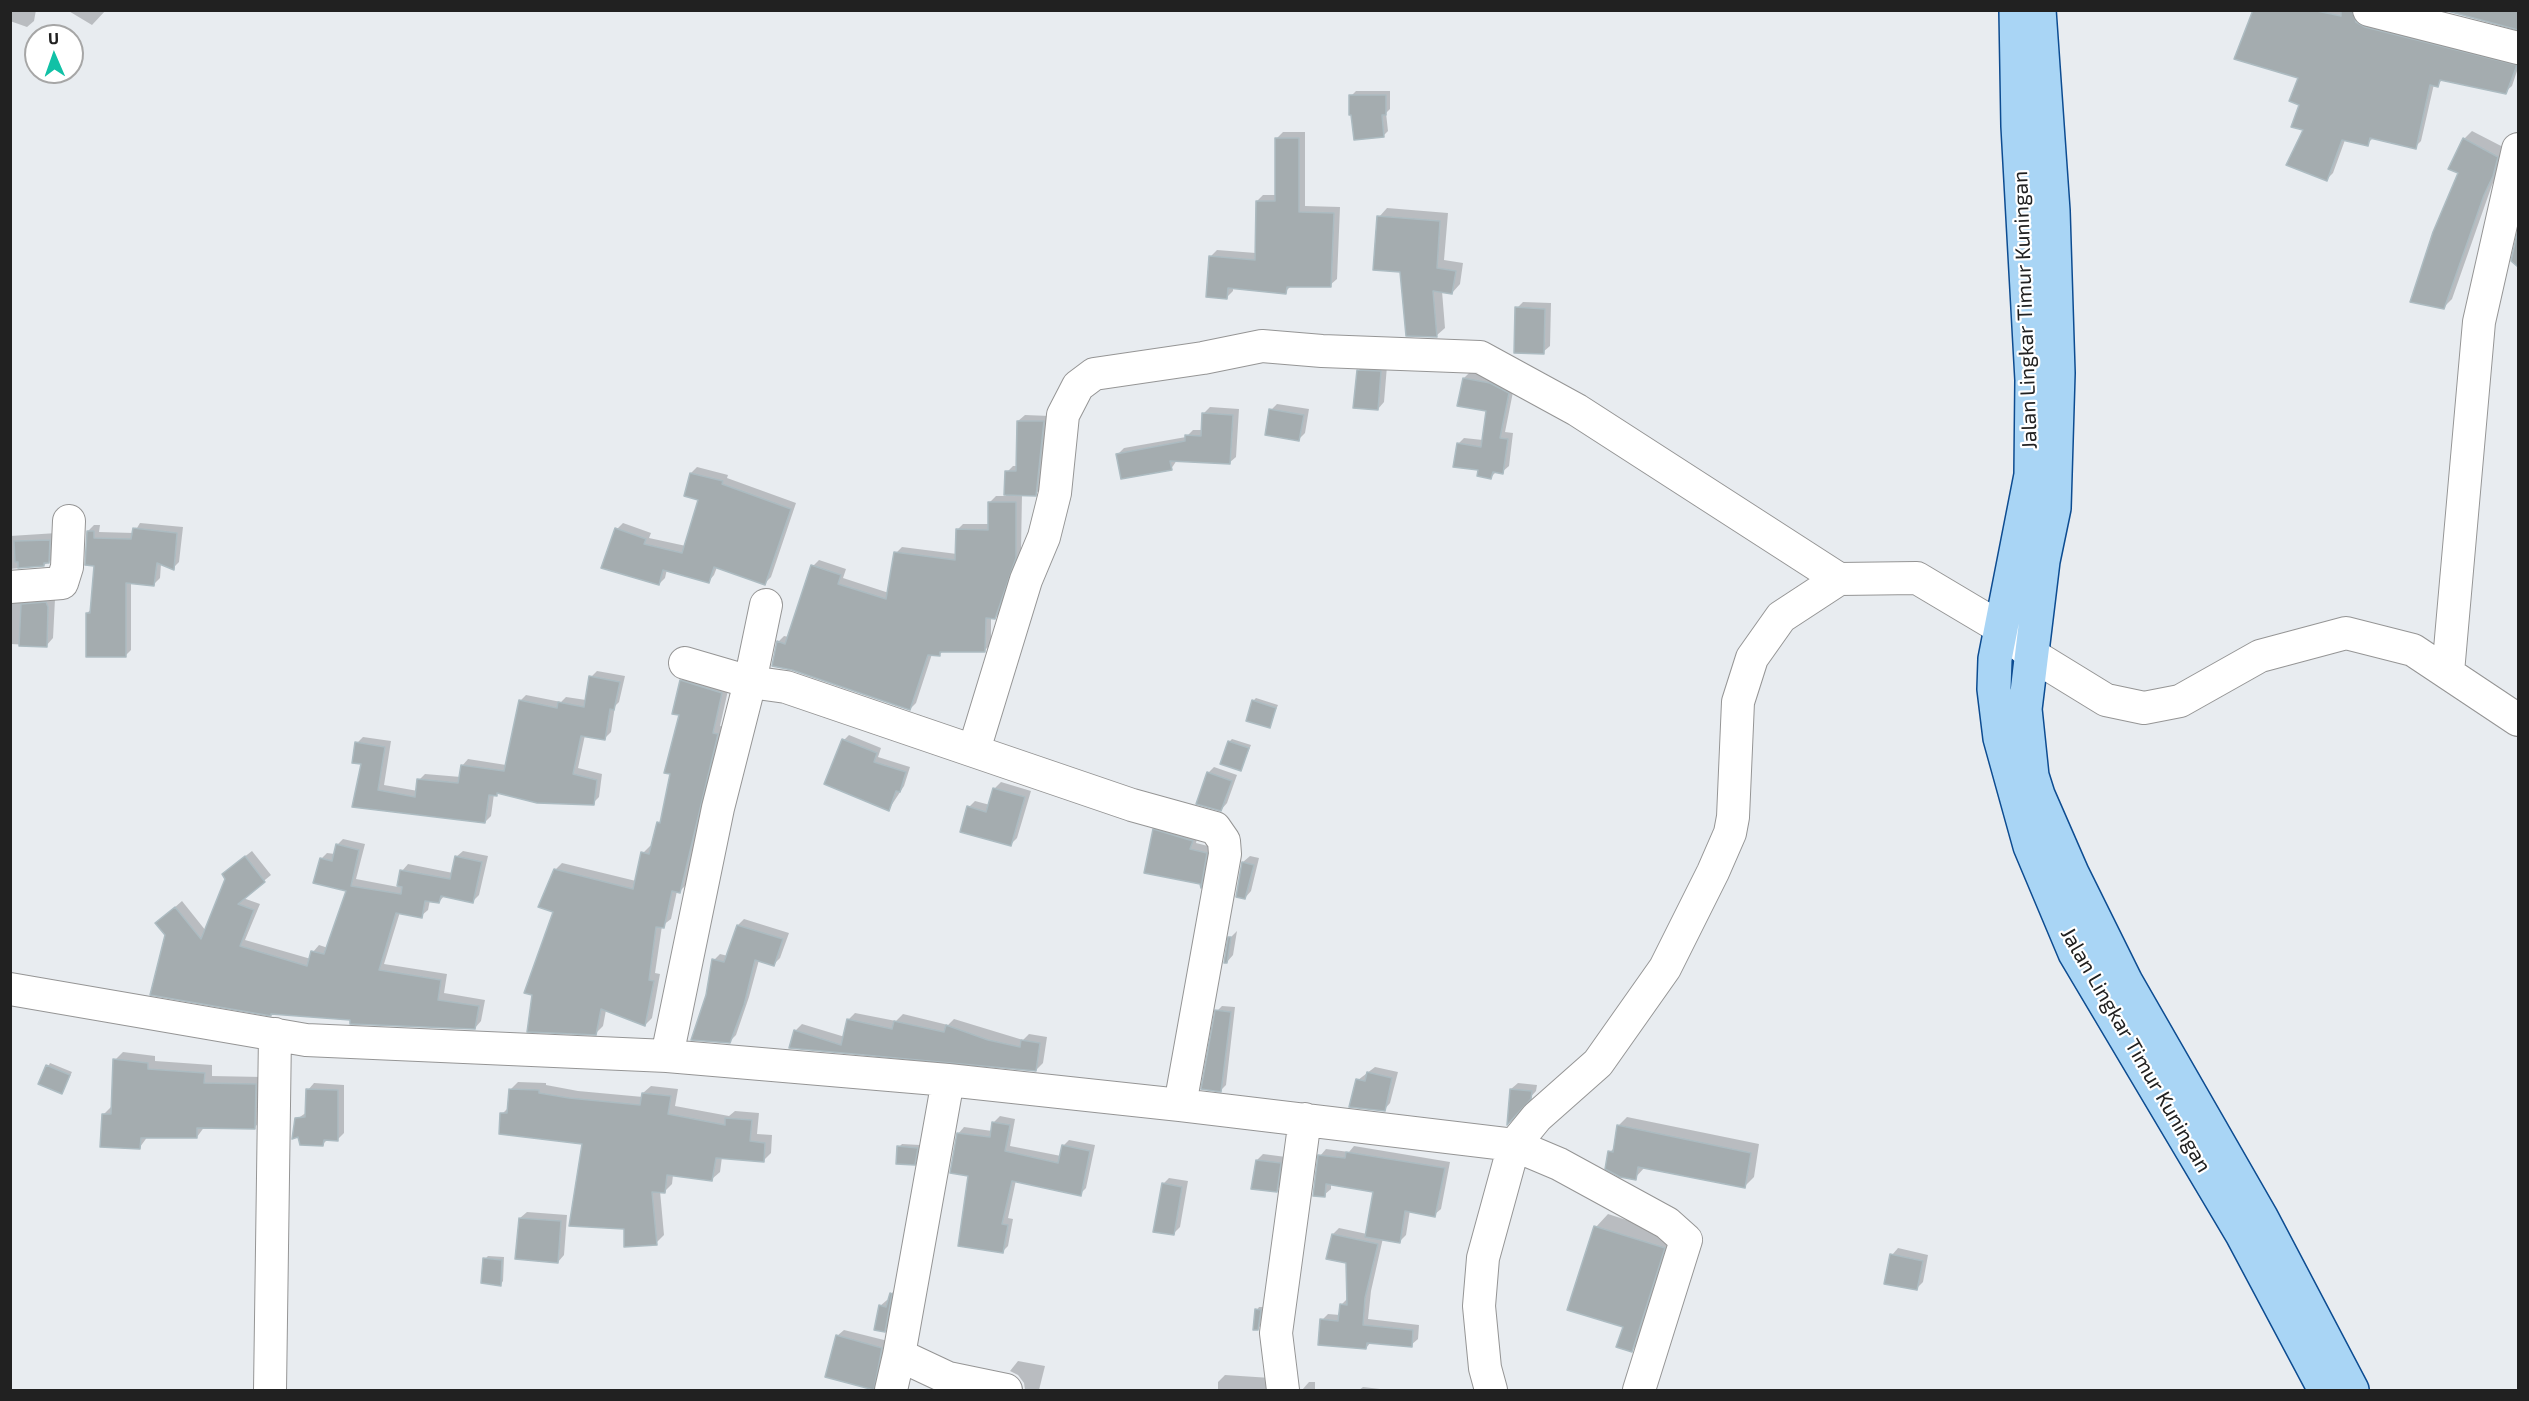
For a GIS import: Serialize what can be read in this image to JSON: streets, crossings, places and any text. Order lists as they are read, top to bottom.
{
  "streets": {
    "main road": ["Jalan Lingkar Timur Kuningan"]
  },
  "north": "top"
}
